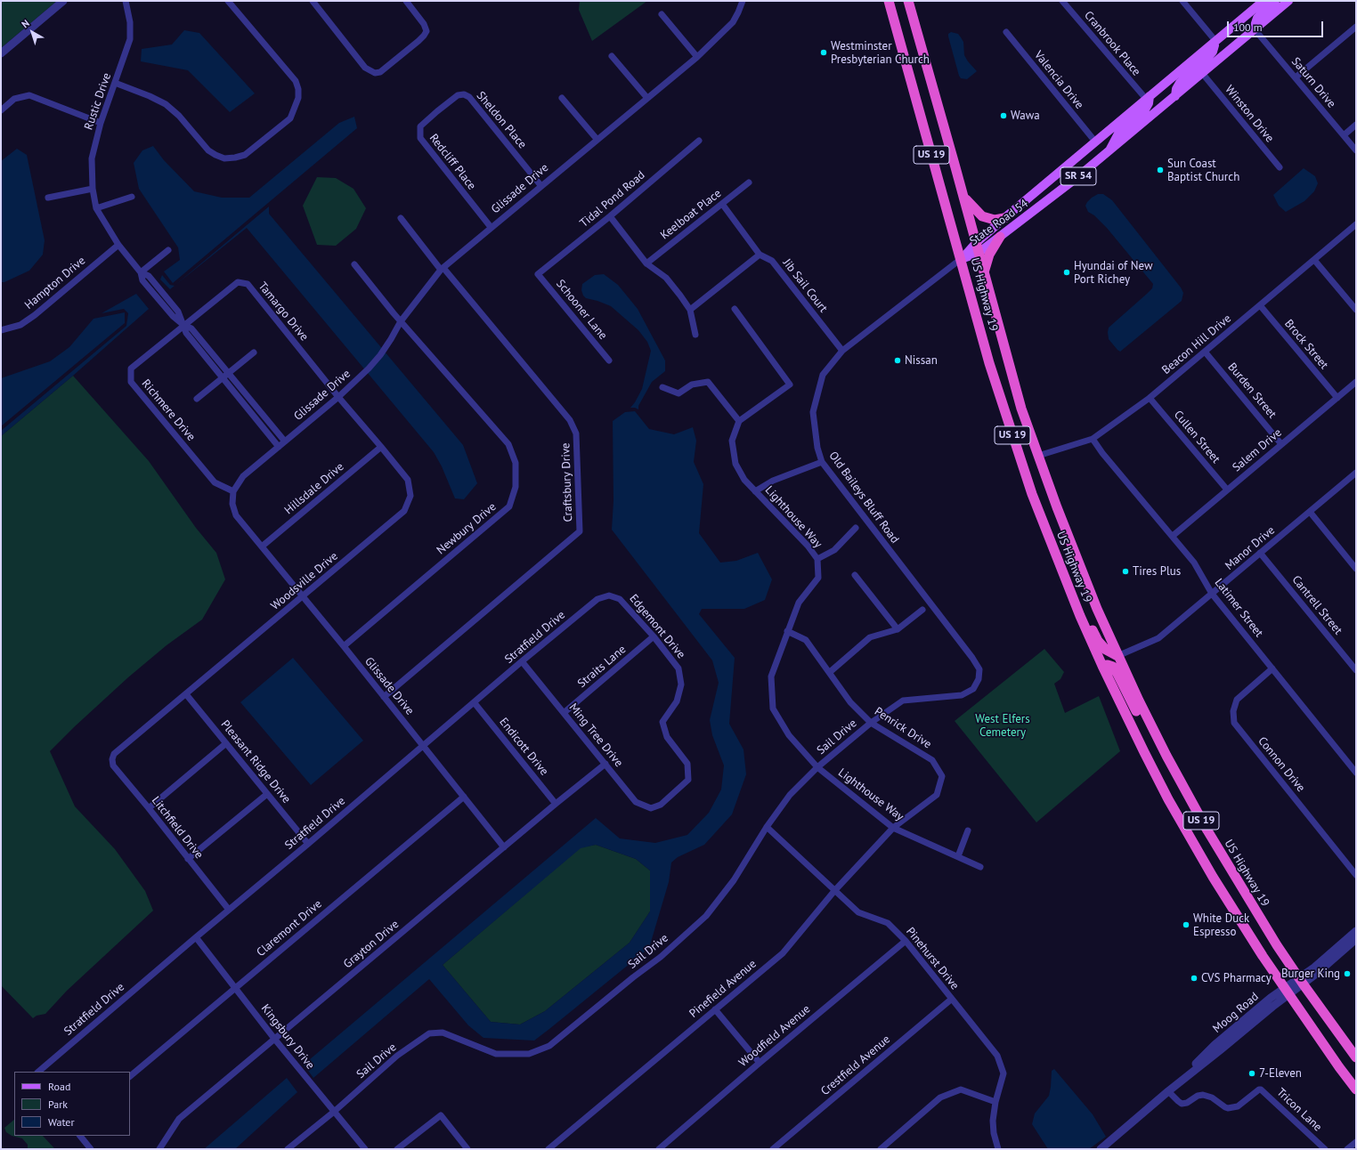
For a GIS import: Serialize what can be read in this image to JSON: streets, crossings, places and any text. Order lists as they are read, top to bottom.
{
  "streets": {
    "highway": ["US 19", "US Highway 19"],
    "main road": ["SR 54", "State Road 54"],
    "street": [
      "Cranbrook Place",
      "Valencia Drive",
      "Saturn Drive",
      "Rustic Drive",
      "Winston Drive",
      "Sheldon Place",
      "Redcliff Place",
      "Glissade Drive",
      "Tidal Pond Road",
      "Keelboat Place",
      "Hampton Drive",
      "Jib Sail Court",
      "Schooner Lane",
      "Tamargo Drive",
      "Beacon Hill Drive",
      "Brock Street",
      "Burden Street",
      "Richmere Drive",
      "Cullen Street",
      "Salem Drive",
      "Craftsbury Drive",
      "Hillsdale Drive",
      "Old Baileys Bluff Road",
      "Lighthouse Way",
      "Newbury Drive",
      "Manor Drive",
      "Woodsville Drive",
      "Cantrell Street",
      "Latimer Street",
      "Edgemont Drive",
      "Stratfield Drive",
      "Straits Lane",
      "Penrick Drive",
      "Ming Tree Drive",
      "Sail Drive",
      "Endicott Drive",
      "Pleasant Ridge Drive",
      "Connon Drive",
      "Litchfield Drive",
      "Claremont Drive",
      "Grayton Drive",
      "Pinehurst Drive",
      "Pinefield Avenue",
      "Moog Road",
      "Woodfield Avenue",
      "Kingsbury Drive",
      "Crestfield Avenue",
      "Tricon Lane"
    ]
  },
  "crossings": [
    ["Cranbrook Place", "State Road 54"],
    ["Valencia Drive", "State Road 54"],
    ["Saturn Drive", "State Road 54"],
    ["Rustic Drive", "Hampton Drive"],
    ["Rustic Drive", "Tamargo Drive"],
    ["Rustic Drive", "Richmere Drive"],
    ["Winston Drive", "State Road 54"],
    ["Sheldon Place", "Redcliff Place"],
    ["Sheldon Place", "Glissade Drive"],
    ["Redcliff Place", "Glissade Drive"],
    ["Glissade Drive", "Tamargo Drive"],
    ["Glissade Drive", "Richmere Drive"],
    ["Glissade Drive", "Craftsbury Drive"],
    ["Glissade Drive", "Hillsdale Drive"],
    ["Glissade Drive", "Newbury Drive"],
    ["Glissade Drive", "Woodsville Drive"],
    ["Glissade Drive", "Stratfield Drive"],
    ["Glissade Drive", "Claremont Drive"],
    ["Glissade Drive", "Grayton Drive"],
    ["Tidal Pond Road", "Schooner Lane"],
    ["Keelboat Place", "Jib Sail Court"],
    ["State Road 54", "US Highway 19"],
    ["State Road 54", "Old Baileys Bluff Road"],
    ["Jib Sail Court", "Old Baileys Bluff Road"],
    ["US Highway 19", "Beacon Hill Drive"],
    ["US Highway 19", "Old Baileys Bluff Road"],
    ["US Highway 19", "Manor Drive"],
    ["US Highway 19", "Moog Road"],
    ["Tamargo Drive", "Richmere Drive"],
    ["Tamargo Drive", "Woodsville Drive"],
    ["Beacon Hill Drive", "Brock Street"],
    ["Beacon Hill Drive", "Burden Street"],
    ["Beacon Hill Drive", "Cullen Street"],
    ["Beacon Hill Drive", "Latimer Street"],
    ["Brock Street", "Salem Drive"],
    ["Burden Street", "Salem Drive"],
    ["Cullen Street", "Salem Drive"],
    ["Salem Drive", "Latimer Street"],
    ["Hillsdale Drive", "Woodsville Drive"],
    ["Old Baileys Bluff Road", "Sail Drive"],
    ["Lighthouse Way", "Penrick Drive"],
    ["Lighthouse Way", "Sail Drive"],
    ["Lighthouse Way", "Pinefield Avenue"],
    ["Manor Drive", "Cantrell Street"],
    ["Manor Drive", "Latimer Street"],
    ["Woodsville Drive", "Pleasant Ridge Drive"],
    ["Woodsville Drive", "Litchfield Drive"],
    ["Latimer Street", "Connon Drive"],
    ["Edgemont Drive", "Stratfield Drive"],
    ["Edgemont Drive", "Straits Lane"],
    ["Edgemont Drive", "Ming Tree Drive"],
    ["Stratfield Drive", "Ming Tree Drive"],
    ["Stratfield Drive", "Endicott Drive"],
    ["Stratfield Drive", "Pleasant Ridge Drive"],
    ["Stratfield Drive", "Litchfield Drive"],
    ["Stratfield Drive", "Kingsbury Drive"],
    ["Straits Lane", "Ming Tree Drive"],
    ["Penrick Drive", "Sail Drive"],
    ["Penrick Drive", "Pinefield Avenue"],
    ["Ming Tree Drive", "Grayton Drive"],
    ["Sail Drive", "Pinehurst Drive"],
    ["Sail Drive", "Kingsbury Drive"],
    ["Endicott Drive", "Grayton Drive"],
    ["Claremont Drive", "Kingsbury Drive"],
    ["Grayton Drive", "Kingsbury Drive"],
    ["Pinehurst Drive", "Pinefield Avenue"],
    ["Pinehurst Drive", "Woodfield Avenue"],
    ["Pinehurst Drive", "Crestfield Avenue"],
    ["Moog Road", "Tricon Lane"]
  ],
  "parks": ["West Elfers Cemetery"],
  "places": [
    "Westminster Presbyterian Church",
    "Wawa",
    "Sun Coast Baptist Church",
    "Hyundai of New Port Richey",
    "Nissan",
    "Tires Plus",
    "White Duck Espresso",
    "Burger King",
    "CVS Pharmacy",
    "7-Eleven"
  ],
  "legend": ["Road", "Park", "Water"],
  "scale_bar": "100 m",
  "north": "top left"
}
